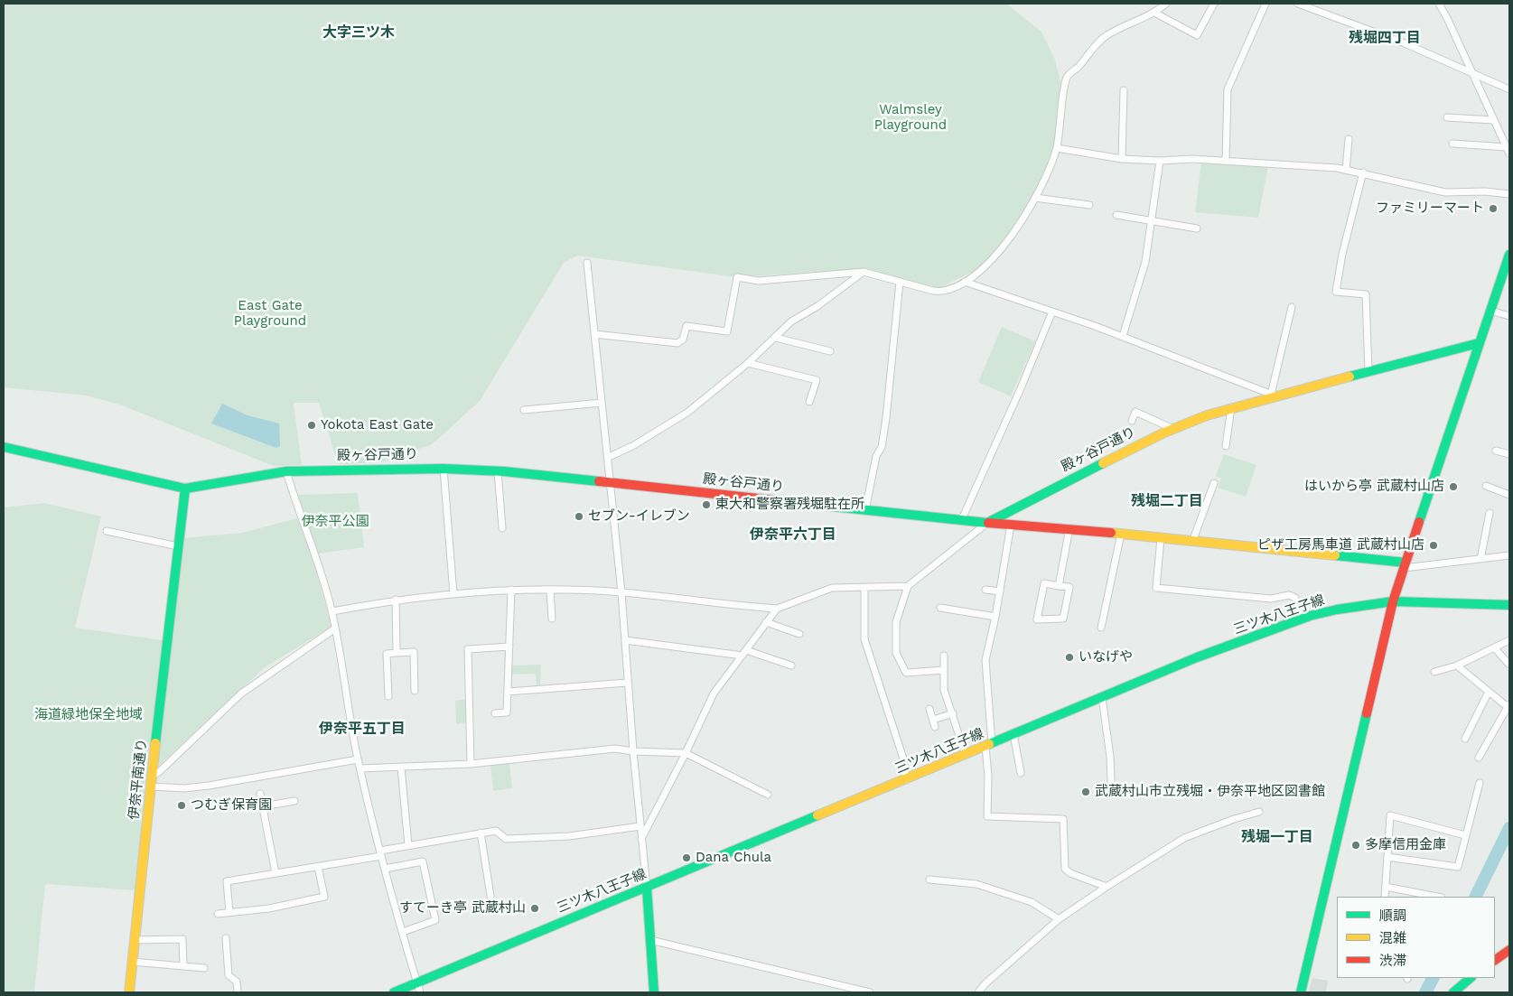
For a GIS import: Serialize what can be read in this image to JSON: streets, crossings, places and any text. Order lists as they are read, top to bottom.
{
  "streets": {
    "street": ["殿ヶ谷戸通り", "三ツ木八王子線", "伊奈平南通り"]
  },
  "crossings": [
    ["殿ヶ谷戸通り", "伊奈平南通り"]
  ],
  "districts": [
    "大字三ツ木",
    "残堀四丁目",
    "残堀二丁目",
    "伊奈平六丁目",
    "伊奈平五丁目",
    "残堀一丁目"
  ],
  "parks": [
    "Walmsley Playground",
    "East Gate Playground",
    "伊奈平公園",
    "海道緑地保全地域"
  ],
  "places": [
    "ファミリーマート",
    "Yokota East Gate",
    "はいから亭 武蔵村山店",
    "東大和警察署残堀駐在所",
    "セブン-イレブン",
    "ピザ工房馬車道 武蔵村山店",
    "いなげや",
    "武蔵村山市立残堀・伊奈平地区図書館",
    "つむぎ保育園",
    "多摩信用金庫",
    "Dana Chula",
    "すてーき亭 武蔵村山"
  ],
  "legend": ["順調", "混雑", "渋滞"]
}
